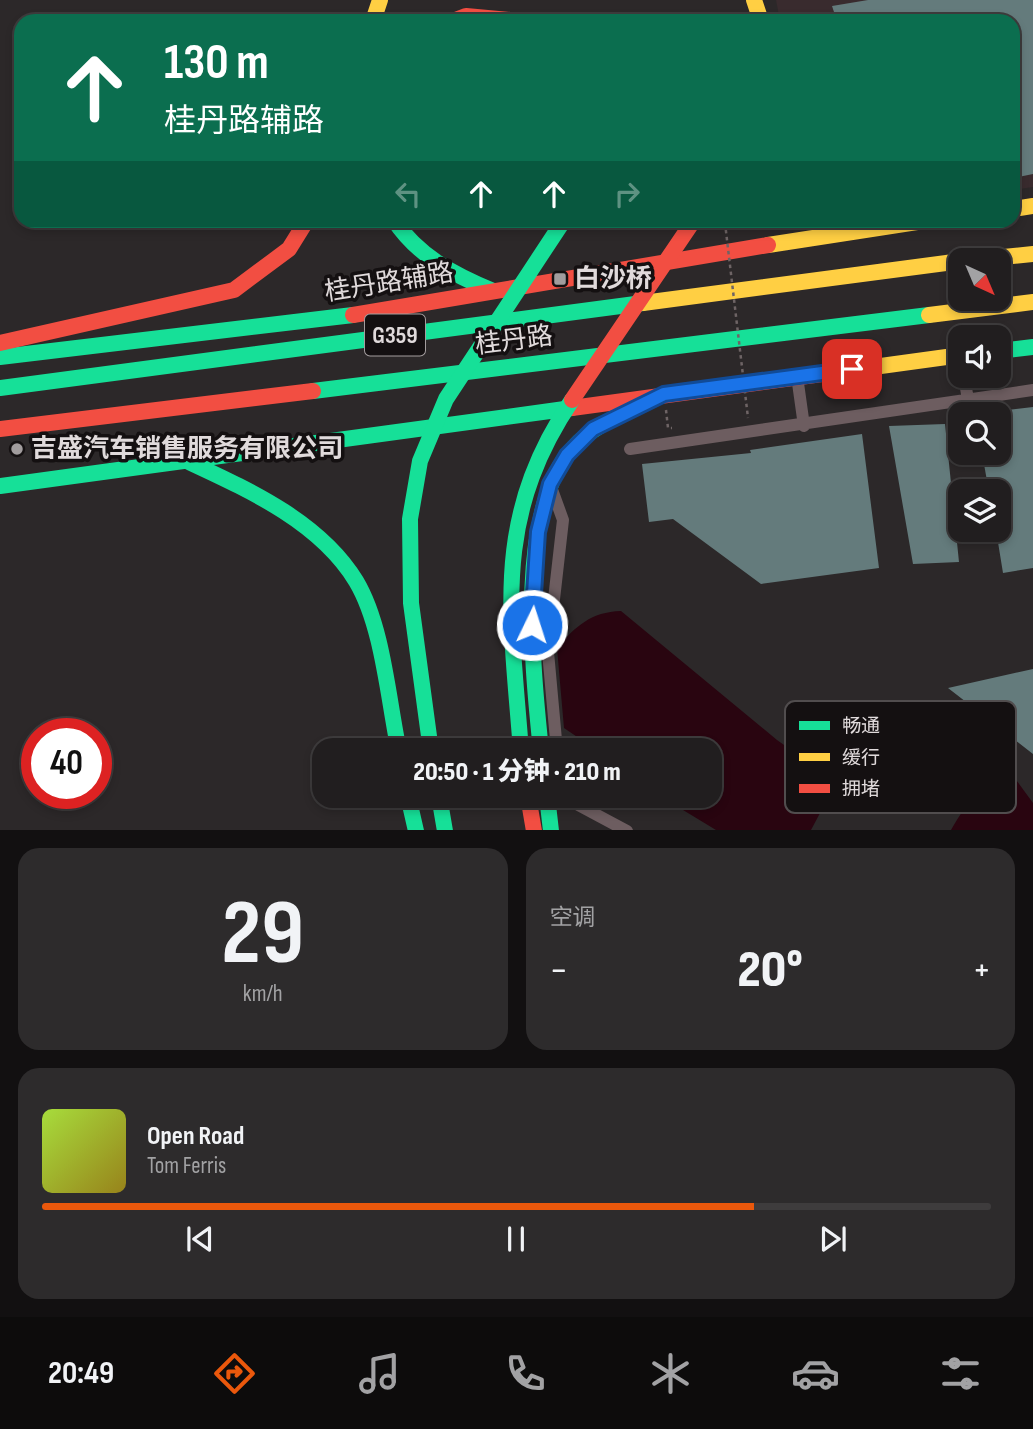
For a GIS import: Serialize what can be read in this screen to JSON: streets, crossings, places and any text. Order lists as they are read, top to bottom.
{
  "streets": {
    "main road": ["桂丹路辅路", "G359", "桂丹路"]
  },
  "places": {
    "transit": ["白沙桥"],
    "other": ["吉盛汽车销售服务有限公司"]
  },
  "legend": ["畅通", "缓行", "拥堵"],
  "north": "bottom right",
  "page": {
    "turn": ["130 m", "桂丹路辅路"],
    "limit": "40",
    "trip": "20:50 · 1 分钟 · 210 m",
    "tile": [
      ["29", "km/h"],
      "空调"
    ],
    "heat": ["−", "20°", "+"],
    "song": ["Open Road", "Tom Ferris"],
    "tabs": "20:49"
  }
}
